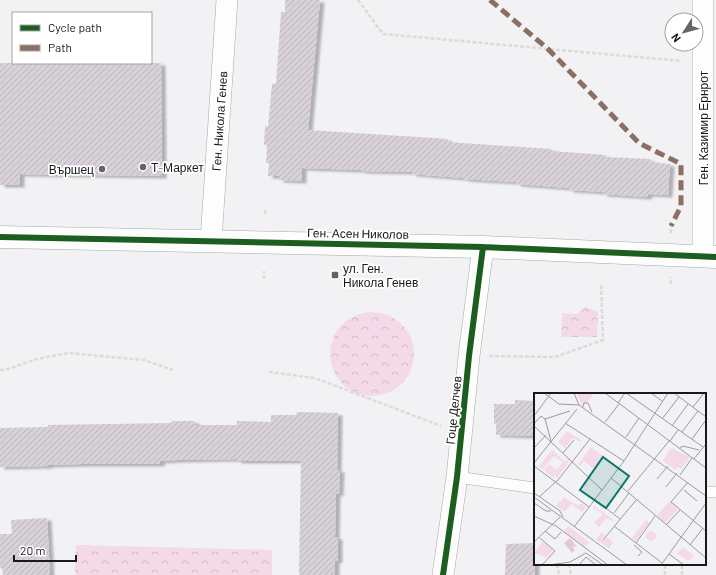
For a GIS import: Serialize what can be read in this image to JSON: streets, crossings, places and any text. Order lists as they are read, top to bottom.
{
  "streets": {
    "street": [
      "Ген. Никола Генев",
      "Ген. Казимир Ернрот",
      "Ген. Асен Николов",
      "Гоце Делчев"
    ]
  },
  "crossings": [
    ["Ген. Никола Генев", "Ген. Асен Николов"],
    ["Ген. Казимир Ернрот", "Ген. Асен Николов"],
    ["Ген. Асен Николов", "Гоце Делчев"]
  ],
  "places": {
    "other": ["Т-Маркет", "Вършец"],
    "transit": ["ул. Ген. Никола Генев"]
  },
  "legend": ["Cycle path", "Path"],
  "scale_bar": "20 m",
  "north": "bottom left"
}
